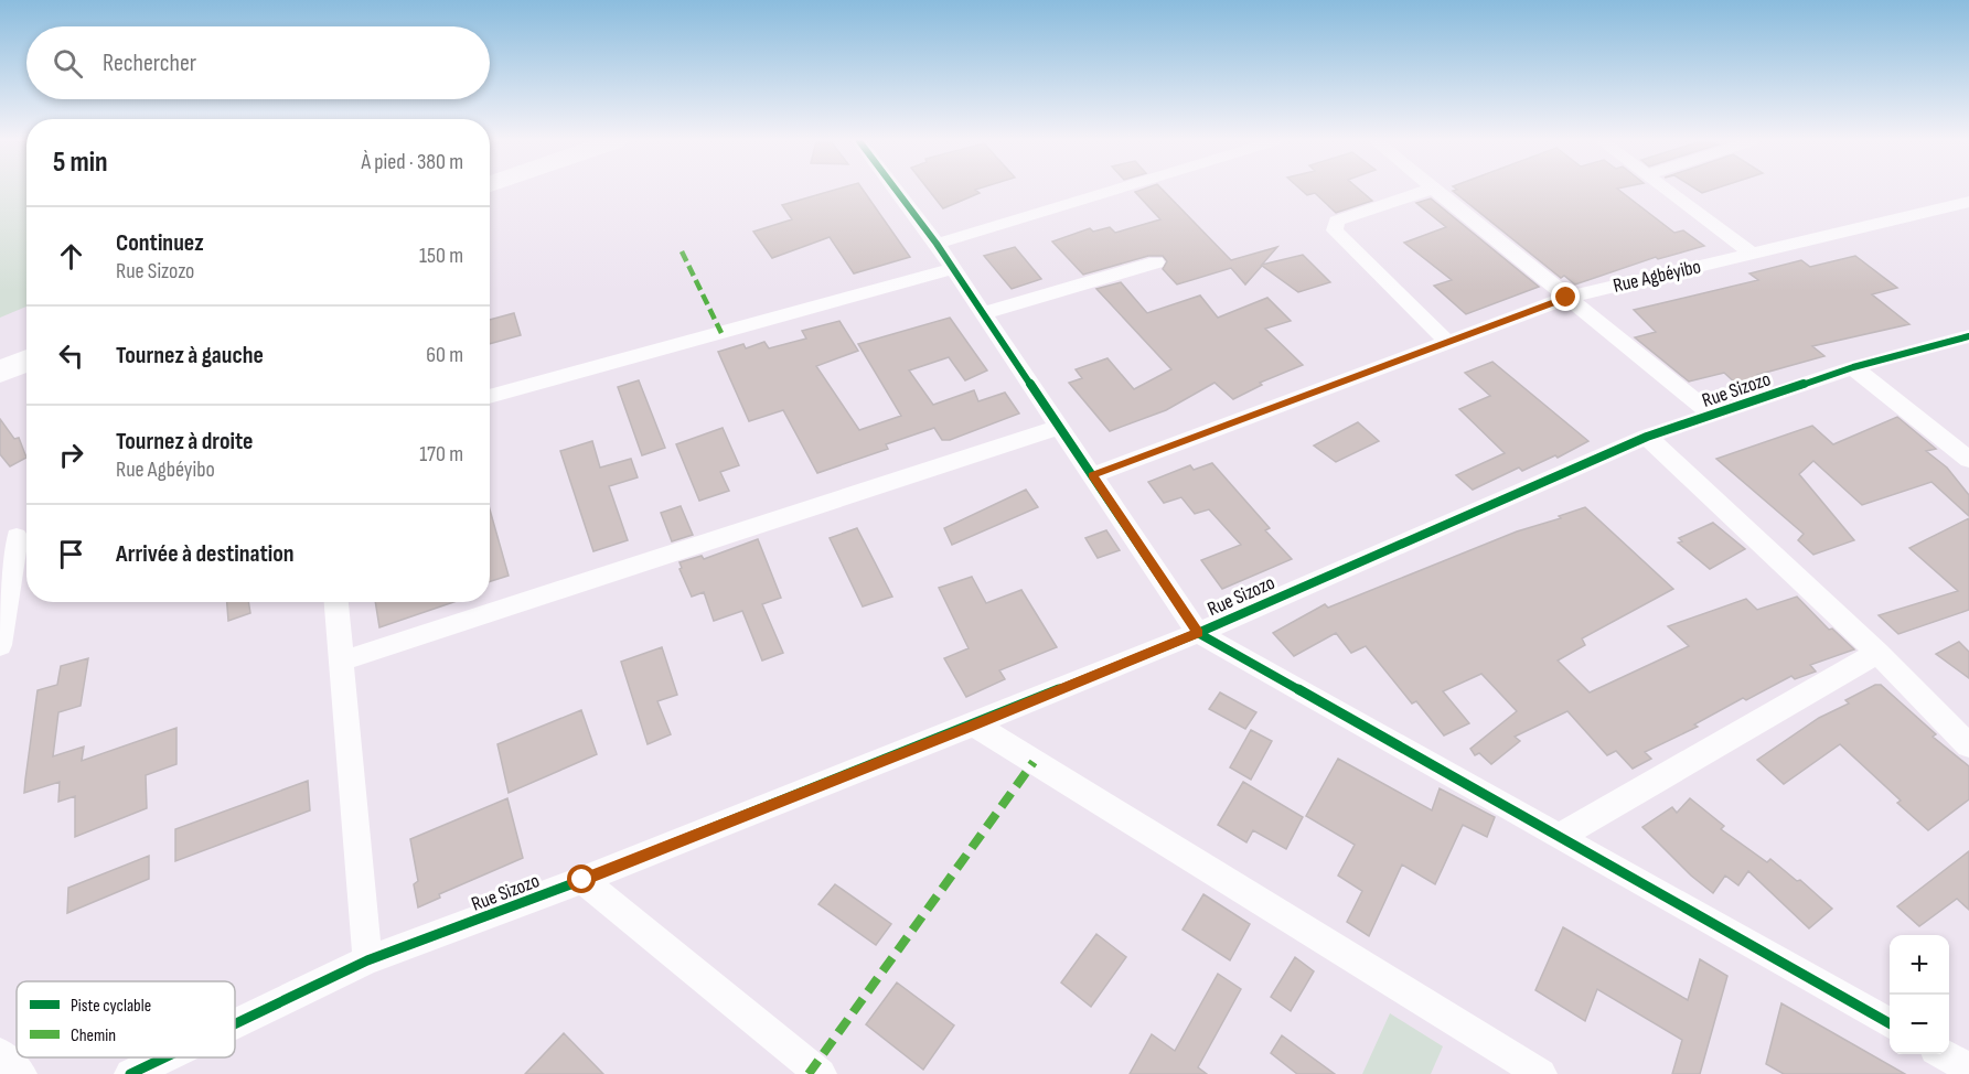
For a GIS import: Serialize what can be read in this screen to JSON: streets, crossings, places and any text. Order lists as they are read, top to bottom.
{
  "streets": {
    "street": ["Rue Agbéyibo", "Rue Sizozo"]
  },
  "legend": ["Piste cyclable", "Chemin"],
  "page": {
    "search": "Rechercher",
    "heading": ["5 min", "À pied · 380 m"],
    "list": [
      ["Continuez", "Rue Sizozo", "150 m"],
      ["Tournez à gauche", "60 m"],
      ["Tournez à droite", "Rue Agbéyibo", "170 m"],
      "Arrivée à destination"
    ],
    "map_buttons": ["+", "−"]
  }
}
